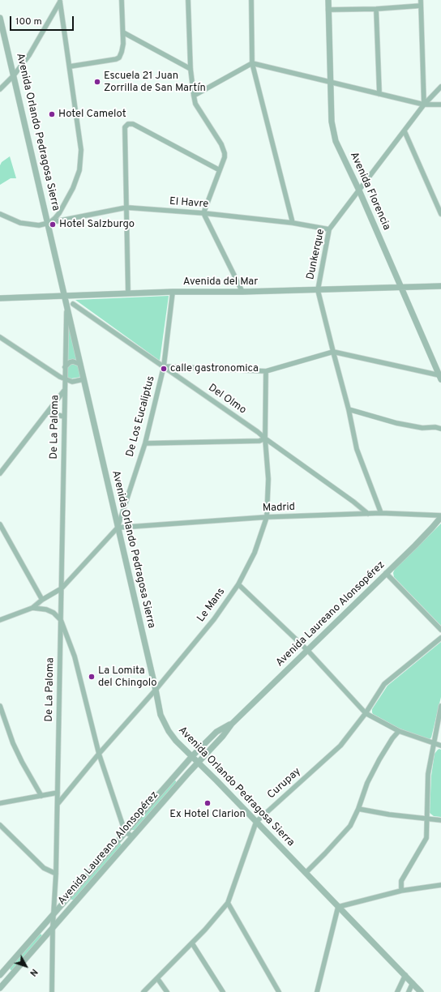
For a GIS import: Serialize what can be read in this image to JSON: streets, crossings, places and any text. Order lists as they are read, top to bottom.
{
  "streets": {
    "street": [
      "Avenida Orlando Pedragosa Sierra",
      "Avenida Florencia",
      "El Havre",
      "Dunkerque",
      "Avenida del Mar",
      "Del Olmo",
      "De Los Eucaliptus",
      "De La Paloma",
      "Madrid",
      "Le Mans",
      "Avenida Laureano Alonsopérez",
      "Curupay"
    ]
  },
  "crossings": [
    ["Avenida Orlando Pedragosa Sierra", "El Havre"],
    ["Avenida Orlando Pedragosa Sierra", "Avenida del Mar"],
    ["Avenida Orlando Pedragosa Sierra", "De Los Eucaliptus"],
    ["Avenida Orlando Pedragosa Sierra", "De La Paloma"],
    ["Avenida Orlando Pedragosa Sierra", "Madrid"],
    ["Avenida Orlando Pedragosa Sierra", "Le Mans"],
    ["Avenida Orlando Pedragosa Sierra", "Avenida Laureano Alonsopérez"],
    ["Avenida Orlando Pedragosa Sierra", "Curupay"],
    ["Avenida Florencia", "Dunkerque"],
    ["Avenida Florencia", "Avenida del Mar"],
    ["El Havre", "Dunkerque"],
    ["Dunkerque", "Avenida del Mar"],
    ["Dunkerque", "Madrid"],
    ["Avenida del Mar", "De Los Eucaliptus"],
    ["Del Olmo", "De Los Eucaliptus"],
    ["Del Olmo", "Madrid"],
    ["Del Olmo", "Le Mans"],
    ["De Los Eucaliptus", "De La Paloma"],
    ["De Los Eucaliptus", "Madrid"],
    ["De La Paloma", "Le Mans"],
    ["De La Paloma", "Avenida Laureano Alonsopérez"],
    ["Madrid", "Le Mans"],
    ["Madrid", "Avenida Laureano Alonsopérez"]
  ],
  "places": [
    "Escuela 21 Juan Zorrilla de San Martín",
    "Hotel Camelot",
    "Hotel Salzburgo",
    "calle gastronomica",
    "La Lomita del Chingolo",
    "Ex Hotel Clarion"
  ],
  "scale_bar": "100 m",
  "north": "bottom right"
}
